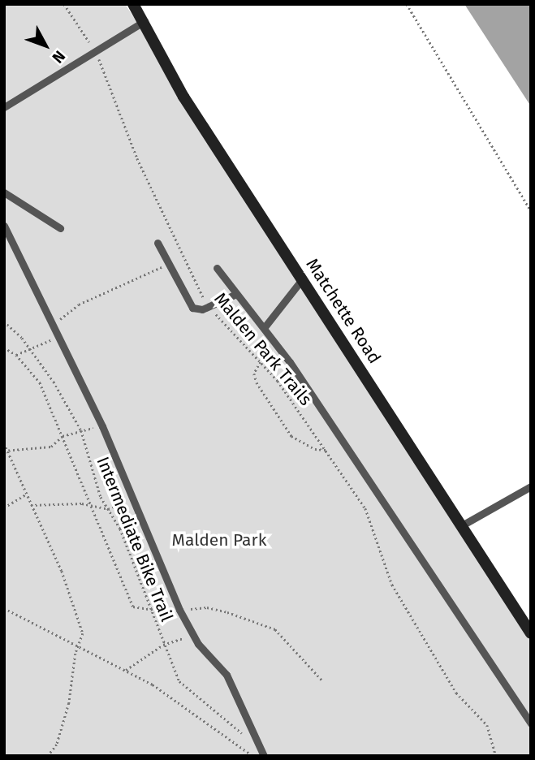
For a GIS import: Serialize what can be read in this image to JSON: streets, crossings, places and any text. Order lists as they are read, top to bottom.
{
  "streets": {
    "main road": ["Matchette Road"],
    "path": ["Malden Park Trails", "Intermediate Bike Trail"]
  },
  "parks": ["Malden Park"],
  "north": "bottom right"
}
